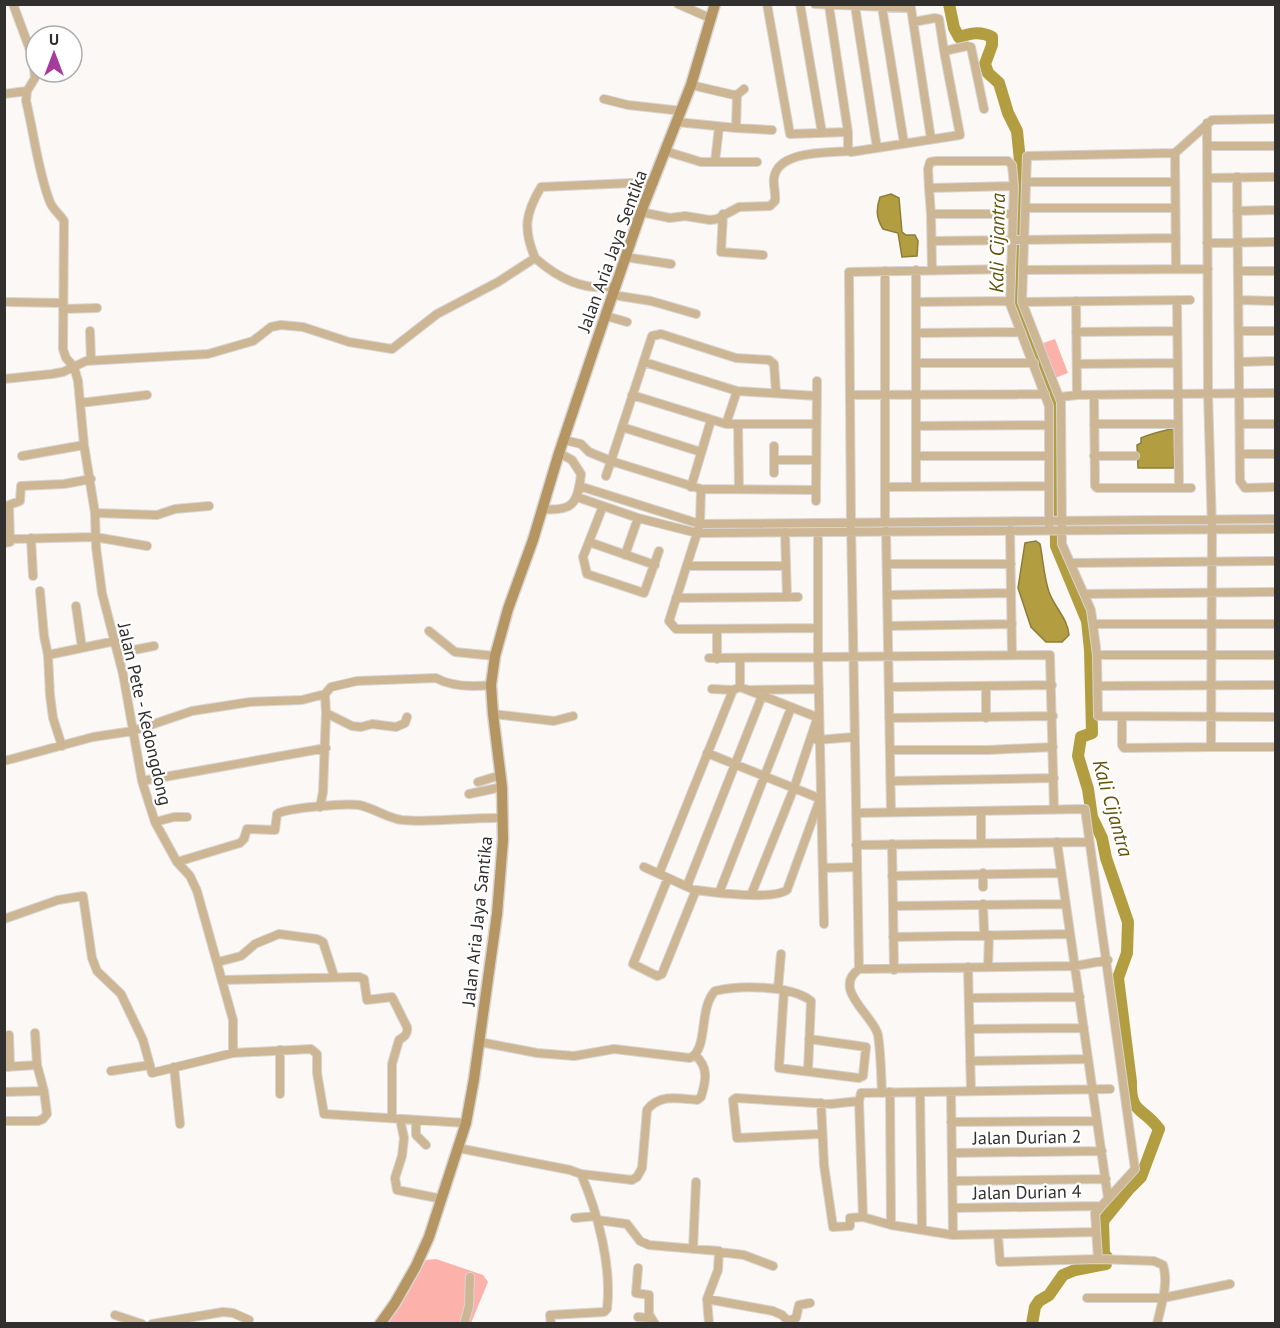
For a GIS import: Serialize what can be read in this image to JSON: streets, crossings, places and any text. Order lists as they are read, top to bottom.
{
  "streets": {
    "street": [
      "Jalan Aria Jaya Sentika",
      "Jalan Pete - Kedongdong",
      "Jalan Aria Jaya Santika",
      "Jalan Durian 2",
      "Jalan Durian 4"
    ]
  },
  "crossings": [
    ["Jalan Aria Jaya Sentika", "Jalan Aria Jaya Santika"]
  ],
  "water": ["Kali Cijantra"],
  "north": "top"
}
